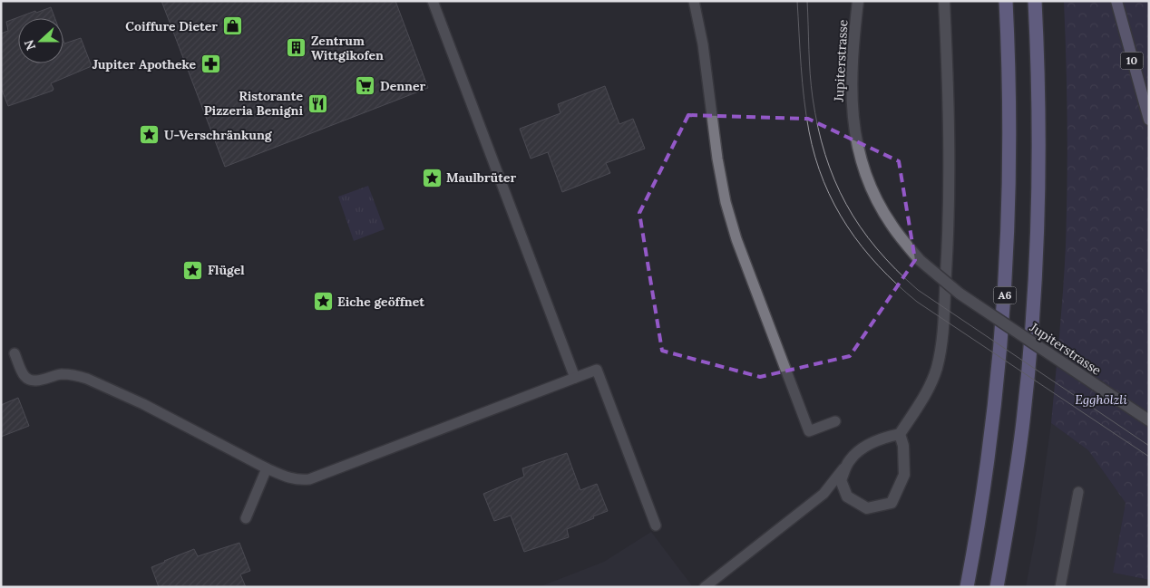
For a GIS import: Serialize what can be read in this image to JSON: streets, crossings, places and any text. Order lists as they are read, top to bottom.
{
  "streets": {
    "highway": ["A6"],
    "main road": ["10"],
    "street": ["Jupiterstrasse"]
  },
  "parks": ["Egghölzli"],
  "places": {
    "shop": ["Coiffure Dieter"],
    "building": ["Zentrum Wittgikofen"],
    "pharmacy": ["Jupiter Apotheke"],
    "supermarket": ["Denner"],
    "restaurant": ["Ristorante Pizzeria Benigni"],
    "place": [
      "U-Verschränkung",
      "Maulbrüter",
      "Flügel",
      "Eiche geöffnet"
    ]
  },
  "north": "left"
}
